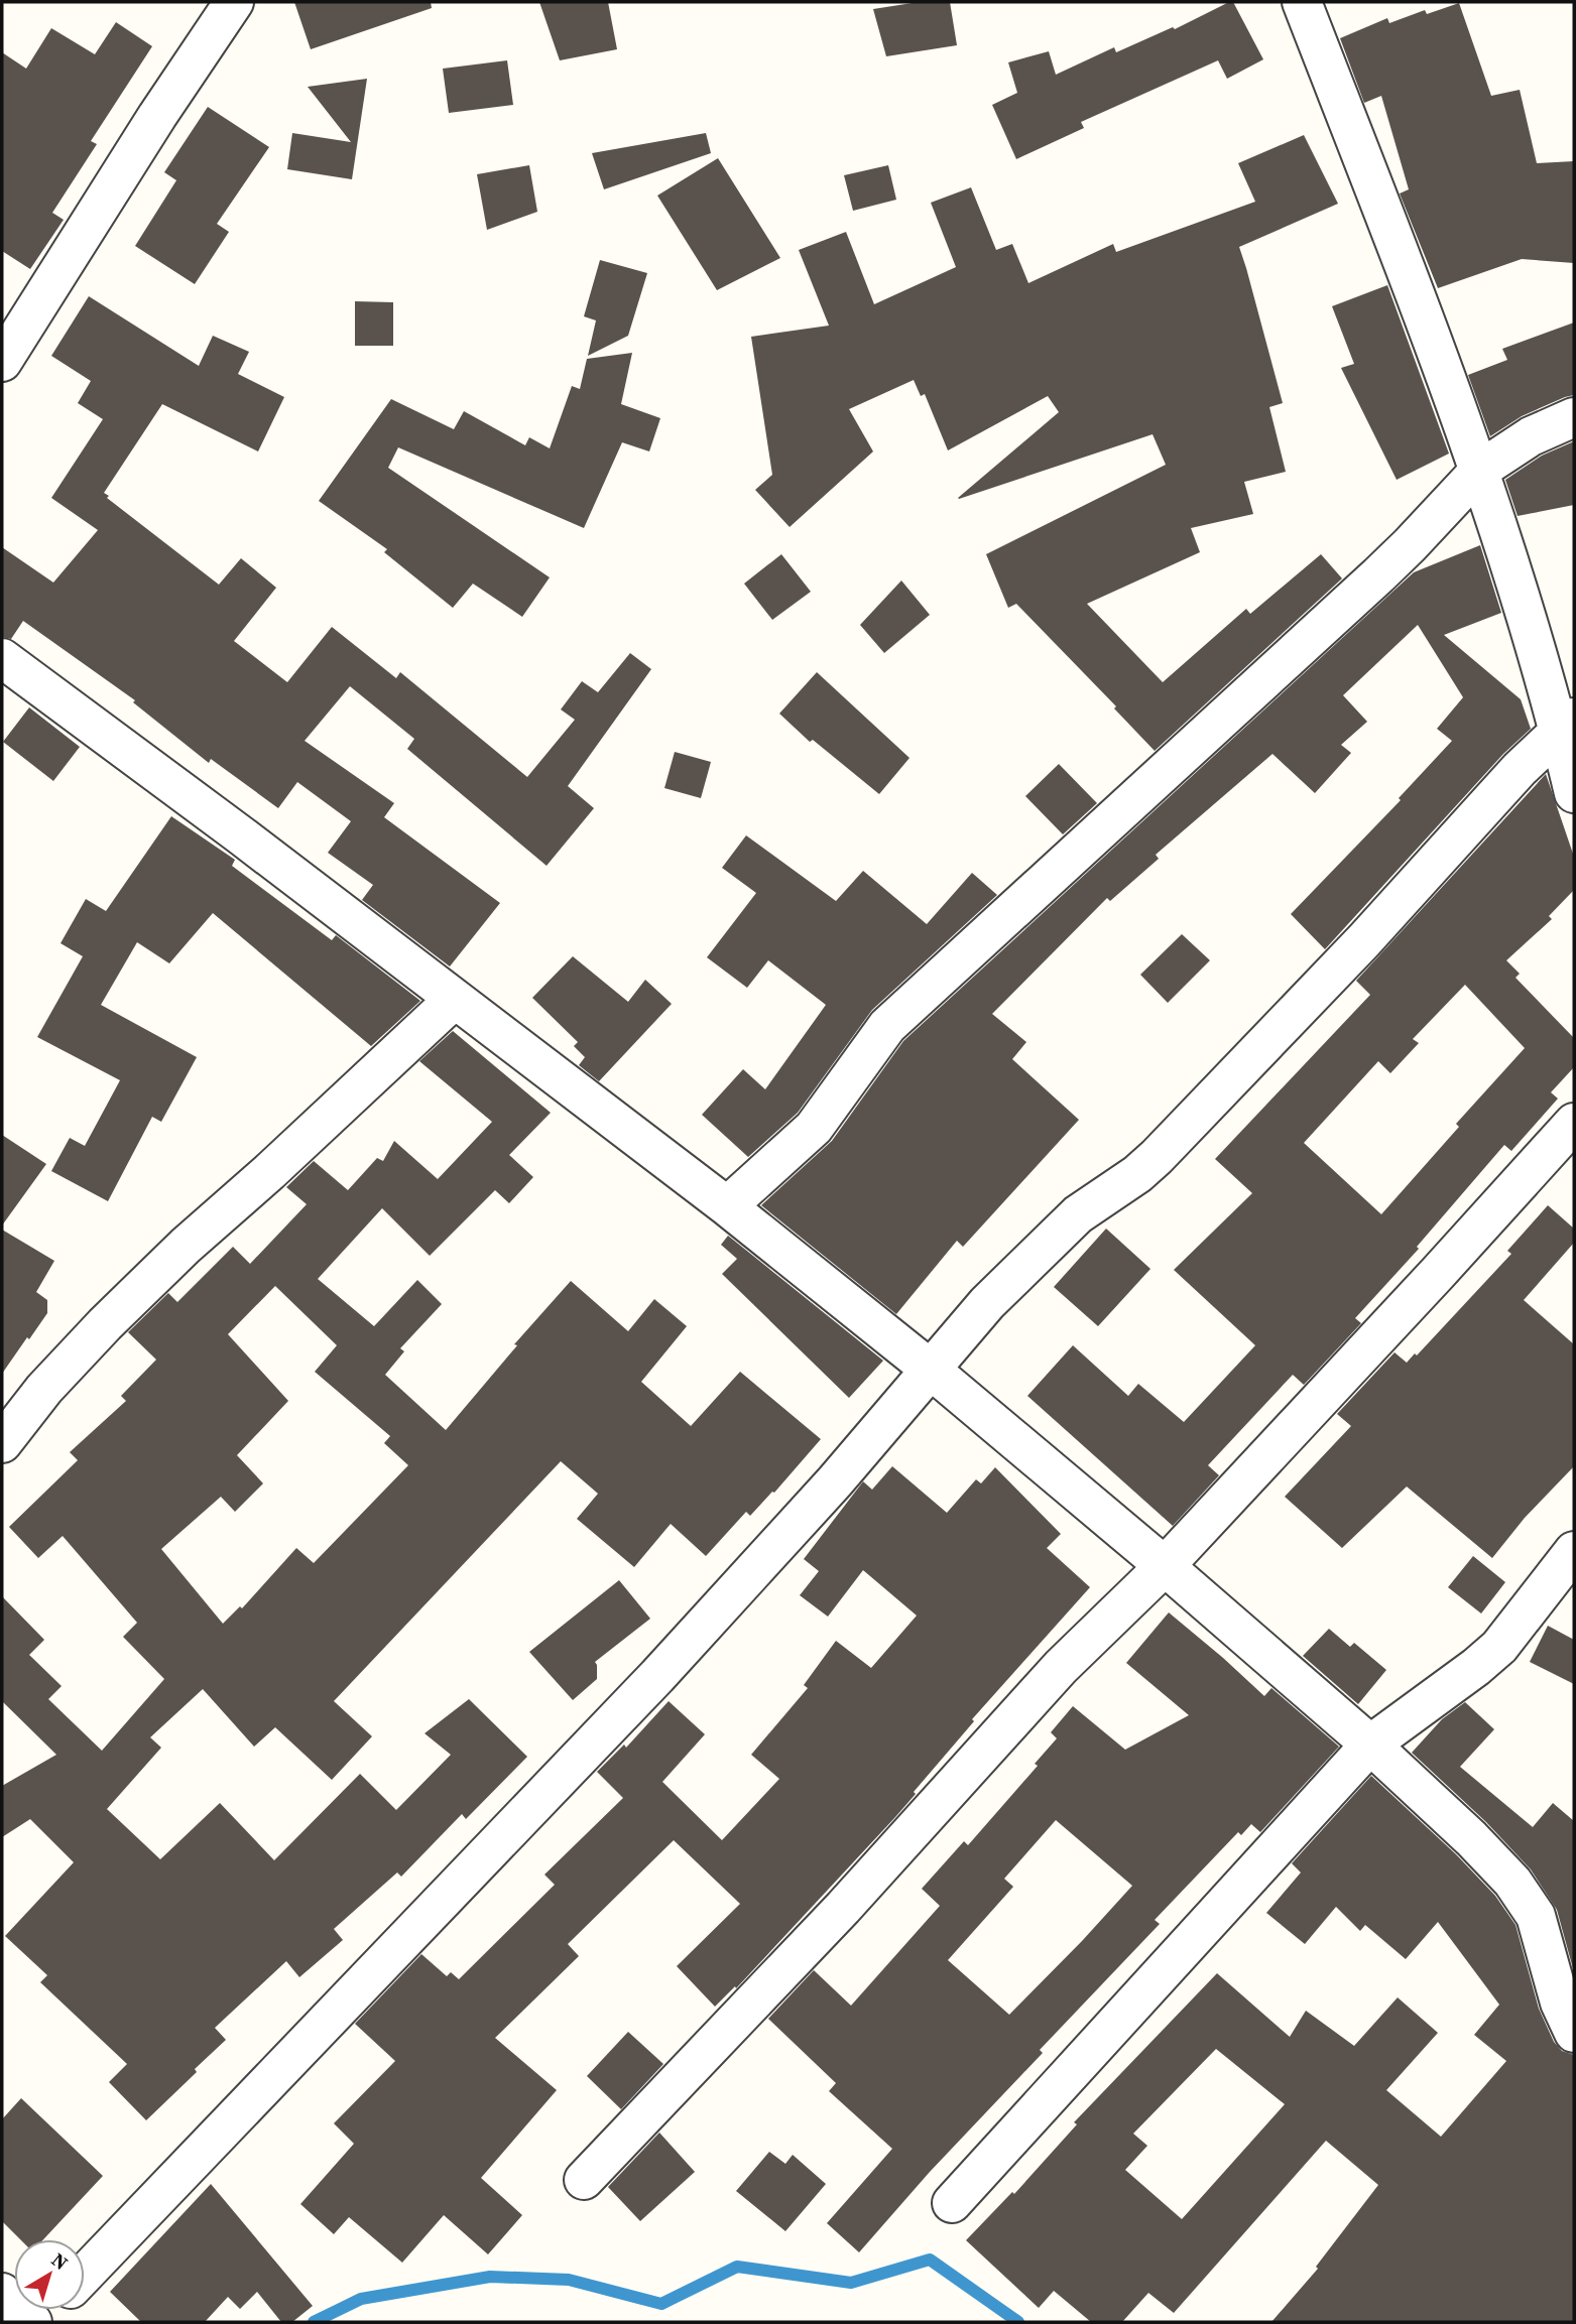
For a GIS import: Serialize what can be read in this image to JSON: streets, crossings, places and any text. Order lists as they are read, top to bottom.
{
  "north": "top right"
}
